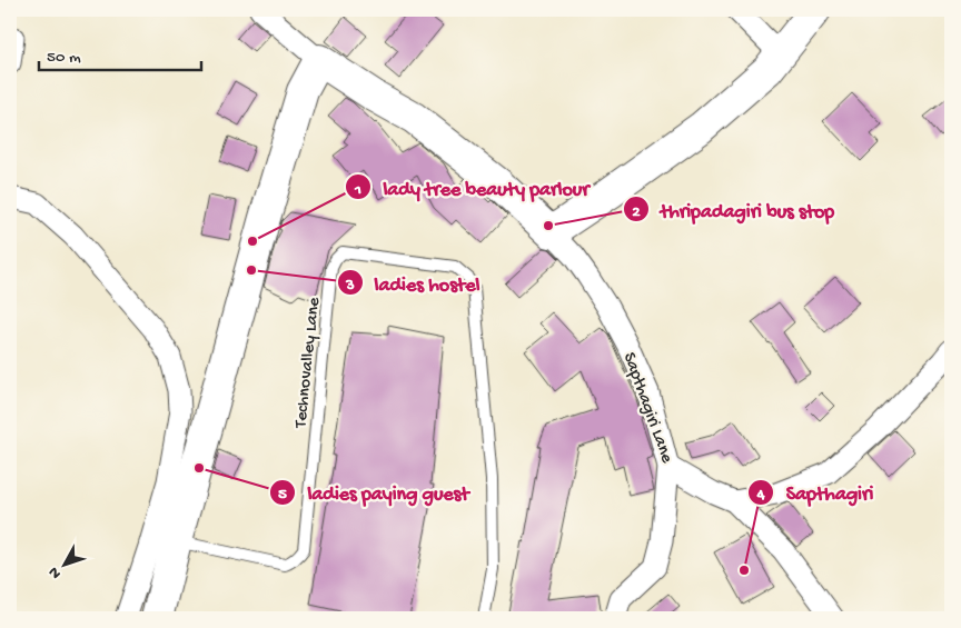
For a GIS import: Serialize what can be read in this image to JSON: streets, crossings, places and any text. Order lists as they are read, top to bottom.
{
  "streets": {
    "street": ["Sapthagiri Lane"],
    "lane": ["Technovalley Lane"]
  },
  "places": [
    "thripadagiri bus stop",
    "lady tree beauty parlour",
    "ladies hostel",
    "ladies paying guest",
    "Sapthagiri"
  ],
  "scale_bar": "50 m",
  "north": "bottom left"
}
